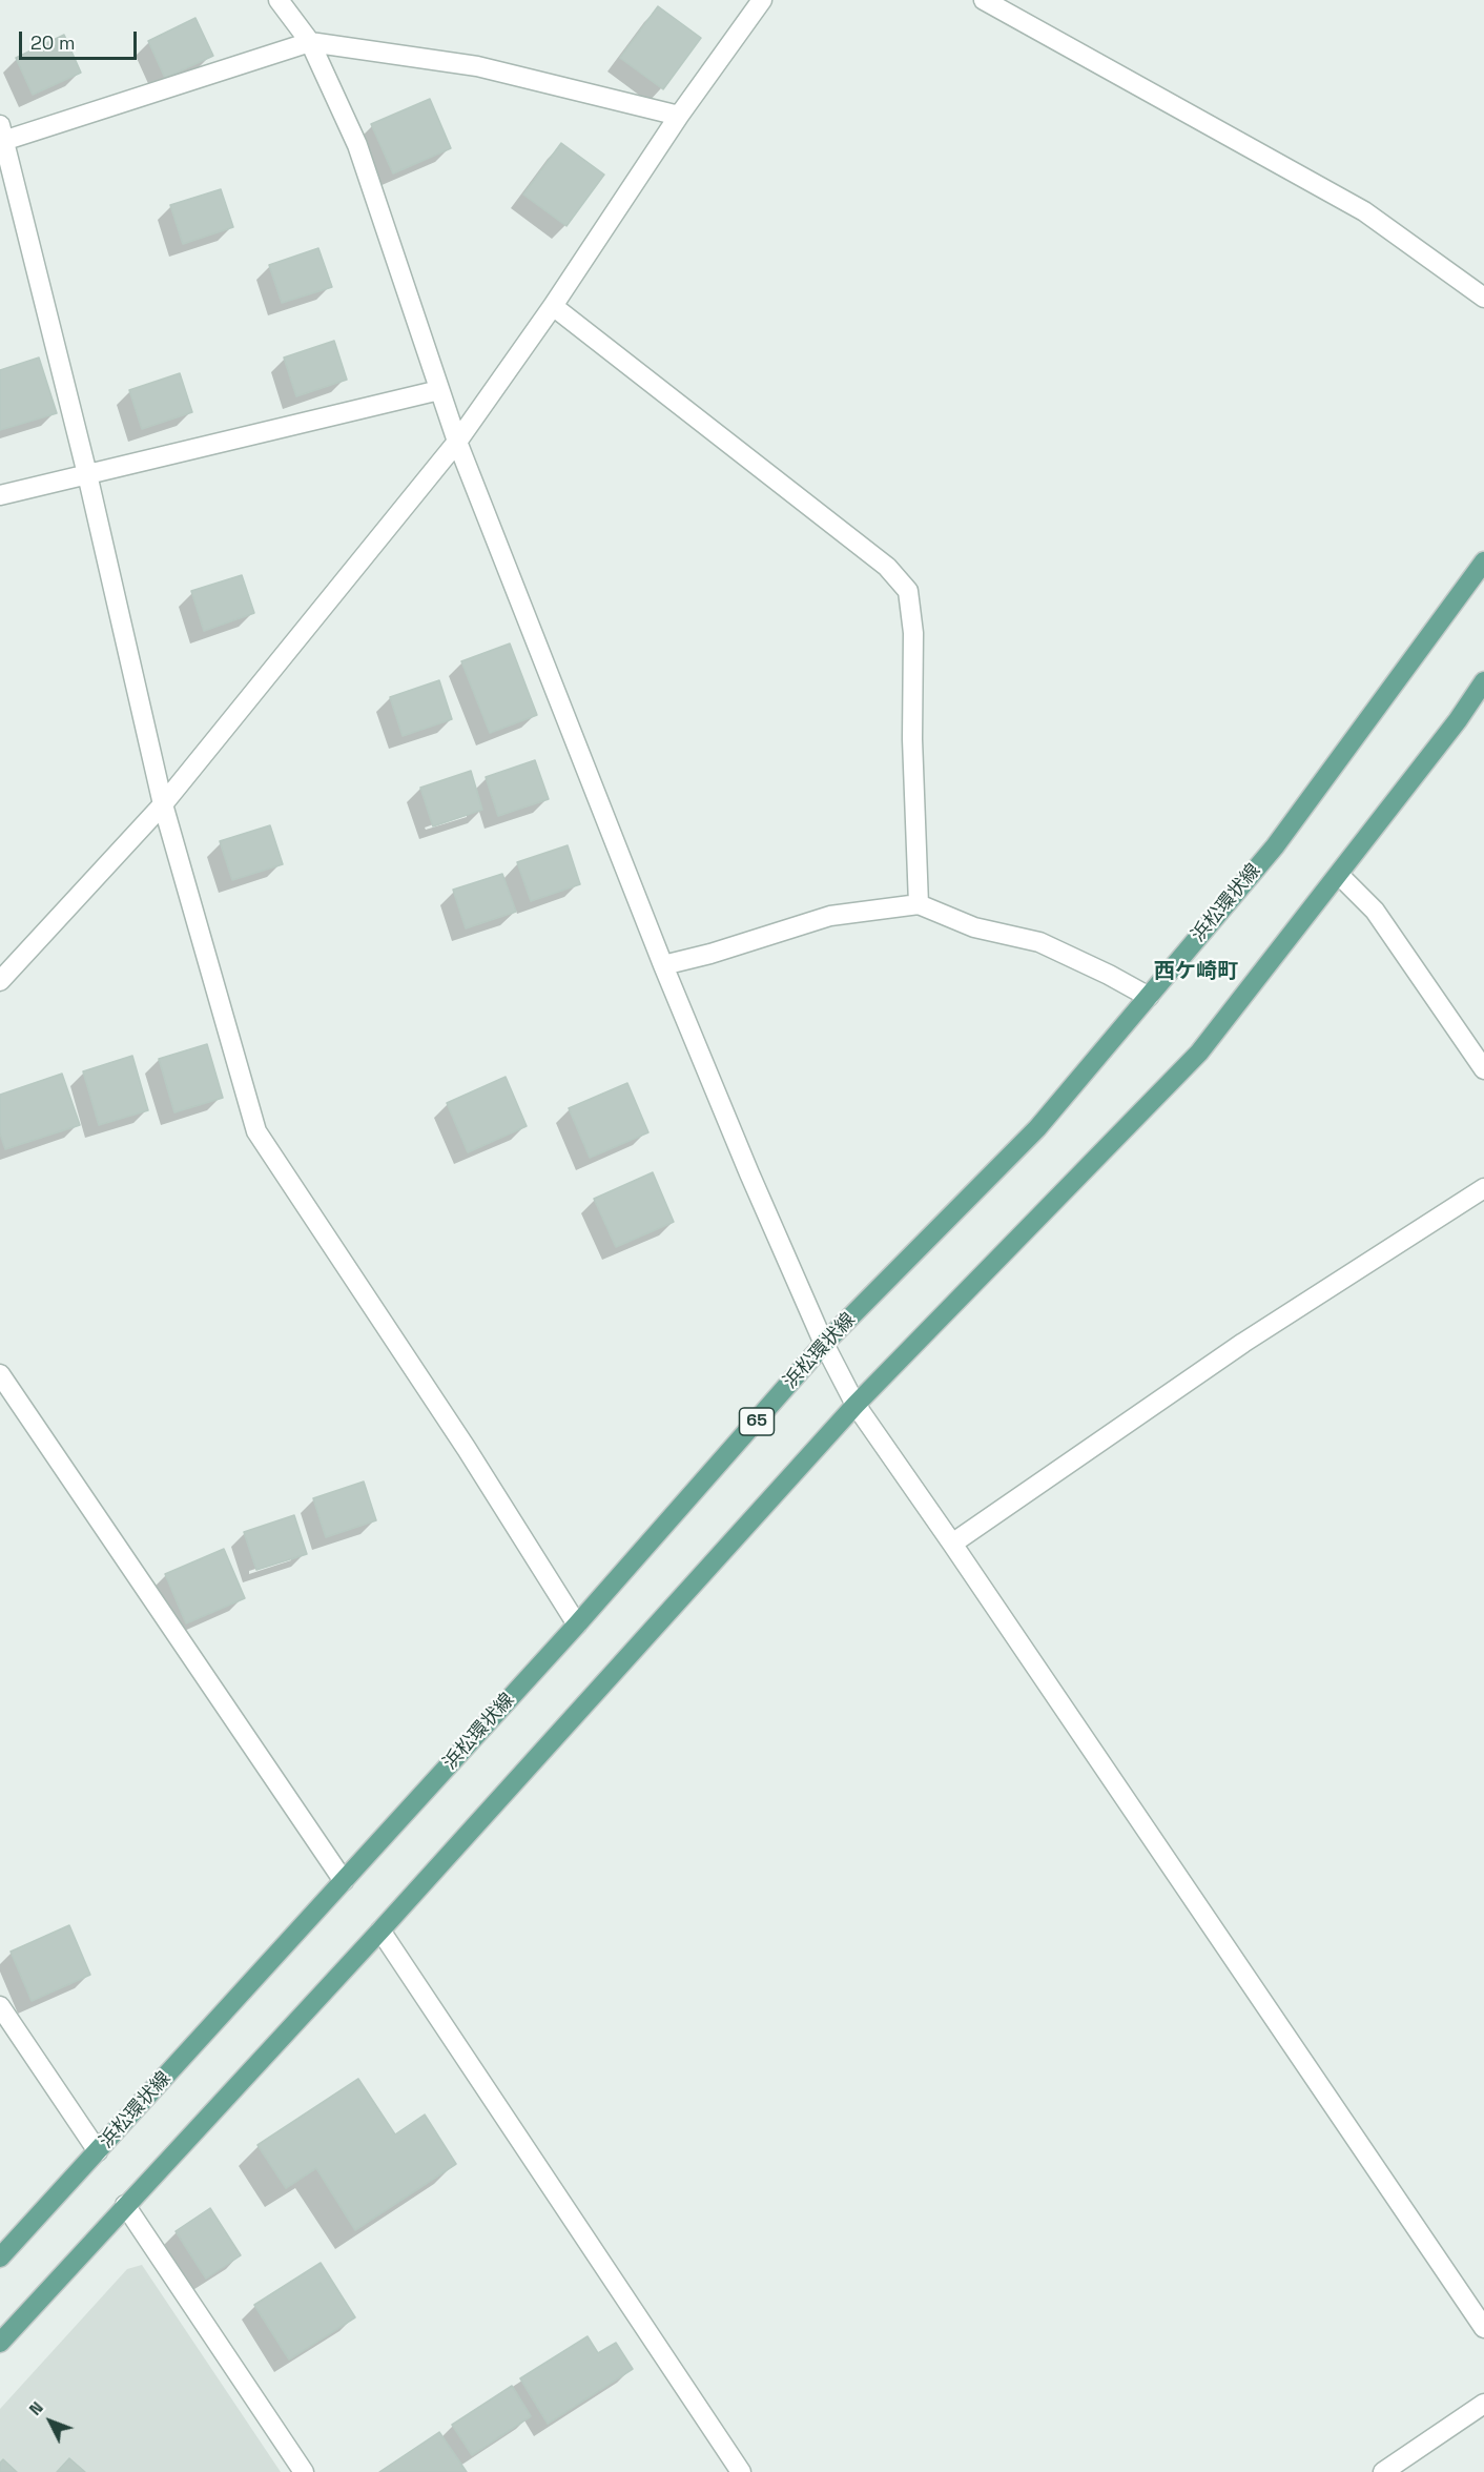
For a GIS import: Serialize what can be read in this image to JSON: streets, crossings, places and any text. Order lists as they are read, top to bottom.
{
  "streets": {
    "main road": ["浜松環状線", "65"]
  },
  "districts": ["西ケ崎町"],
  "scale_bar": "20 m",
  "north": "top left"
}
